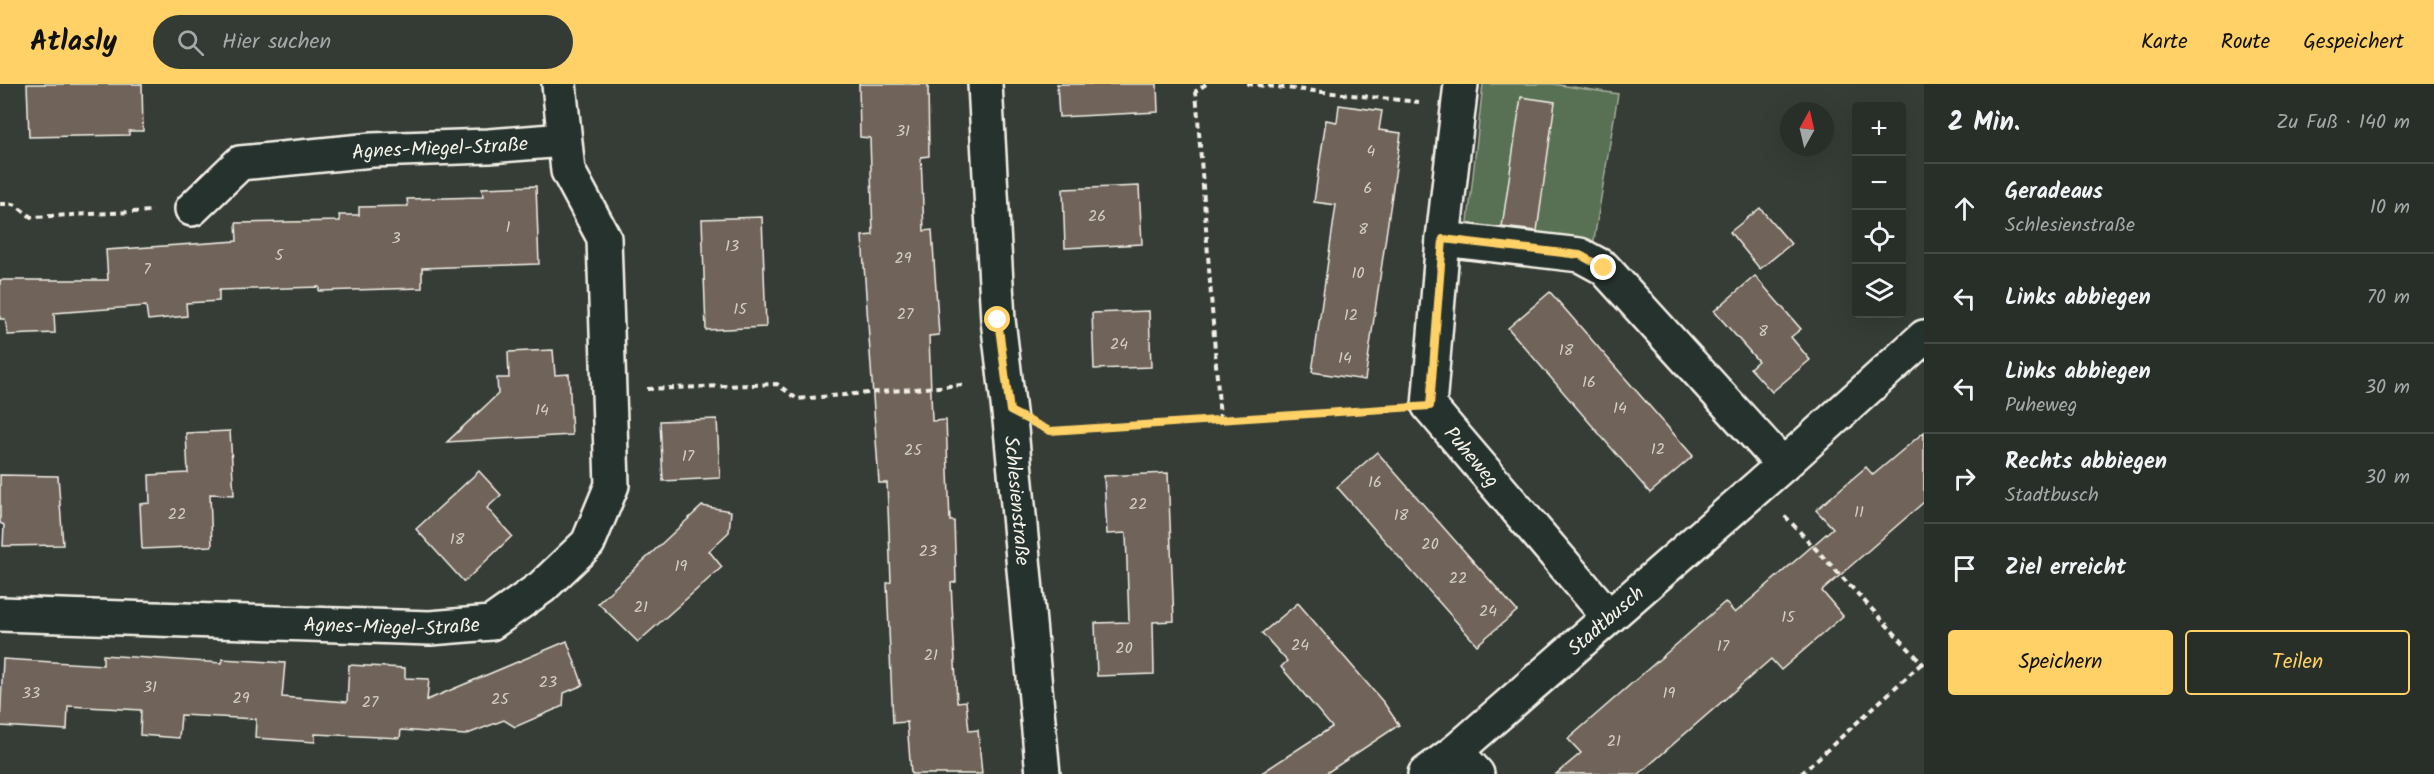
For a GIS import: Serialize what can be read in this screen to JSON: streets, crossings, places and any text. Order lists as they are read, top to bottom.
{
  "streets": {
    "street": [
      "Agnes-Miegel-Straße",
      "Puheweg",
      "Schlesienstraße",
      "Stadtbusch"
    ]
  },
  "crossings": [
    ["Puheweg", "Stadtbusch"]
  ],
  "house_numbers": [
    "31",
    "4",
    "6",
    "26",
    "1",
    "8",
    "3",
    "13",
    "5",
    "29",
    "7",
    "10",
    "15",
    "27",
    "12",
    "8",
    "24",
    "18",
    "14",
    "16",
    "14",
    "14",
    "12",
    "25",
    "17",
    "16",
    "22",
    "11",
    "22",
    "18",
    "18",
    "20",
    "23",
    "19",
    "22",
    "21",
    "24",
    "15",
    "24",
    "17",
    "20",
    "21",
    "23",
    "31",
    "33",
    "19",
    "29",
    "25",
    "27",
    "21"
  ],
  "north": "top",
  "page": {
    "header": "Atlasly",
    "search": "Hier suchen",
    "nav": ["Karte", "Route", "Gespeichert"],
    "heading": ["2 Min.", "Zu Fuß · 140 m"],
    "map_buttons": ["+", "−"],
    "list": [
      ["Geradeaus", "Schlesienstraße", "10 m"],
      ["Links abbiegen", "70 m"],
      ["Links abbiegen", "Puheweg", "30 m"],
      ["Rechts abbiegen", "Stadtbusch", "30 m"],
      "Ziel erreicht"
    ],
    "buttons": ["Speichern", "Teilen"]
  }
}
